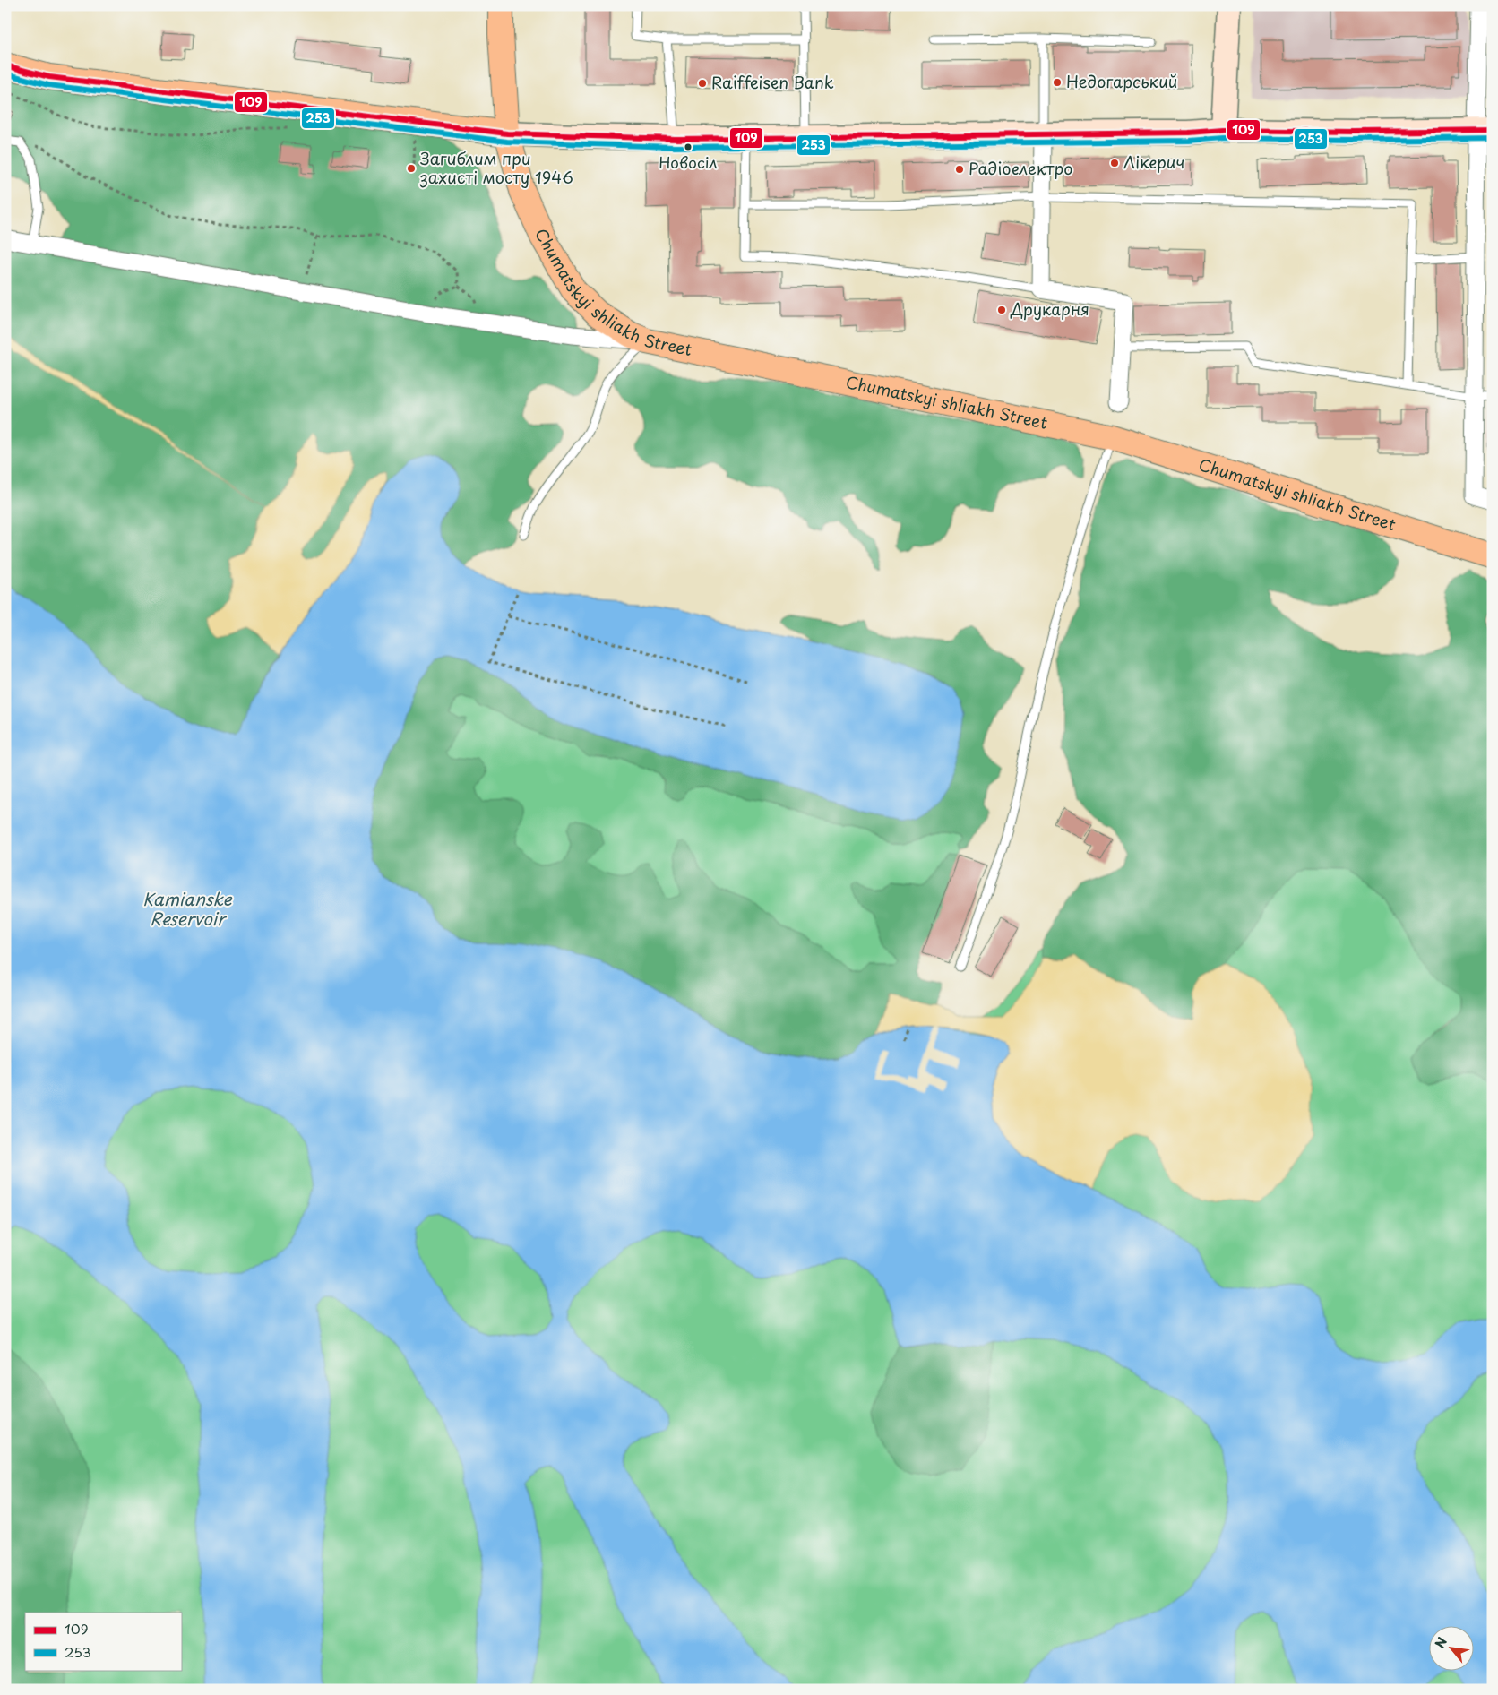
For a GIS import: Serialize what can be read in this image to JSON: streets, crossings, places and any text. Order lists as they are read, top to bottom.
{
  "streets": {
    "main road": ["Chumatskyi shliakh Street"]
  },
  "water": ["Kamianske Reservoir"],
  "places": [
    "Недогарський",
    "Raiffeisen Bank",
    "Новосіл",
    "Лікерич",
    "Загиблим при захисті мосту 1946",
    "Радіоелектро",
    "Друкарня"
  ],
  "lines": ["transit line 109", "transit line 253"],
  "legend": ["109", "253"],
  "north": "top left"
}
